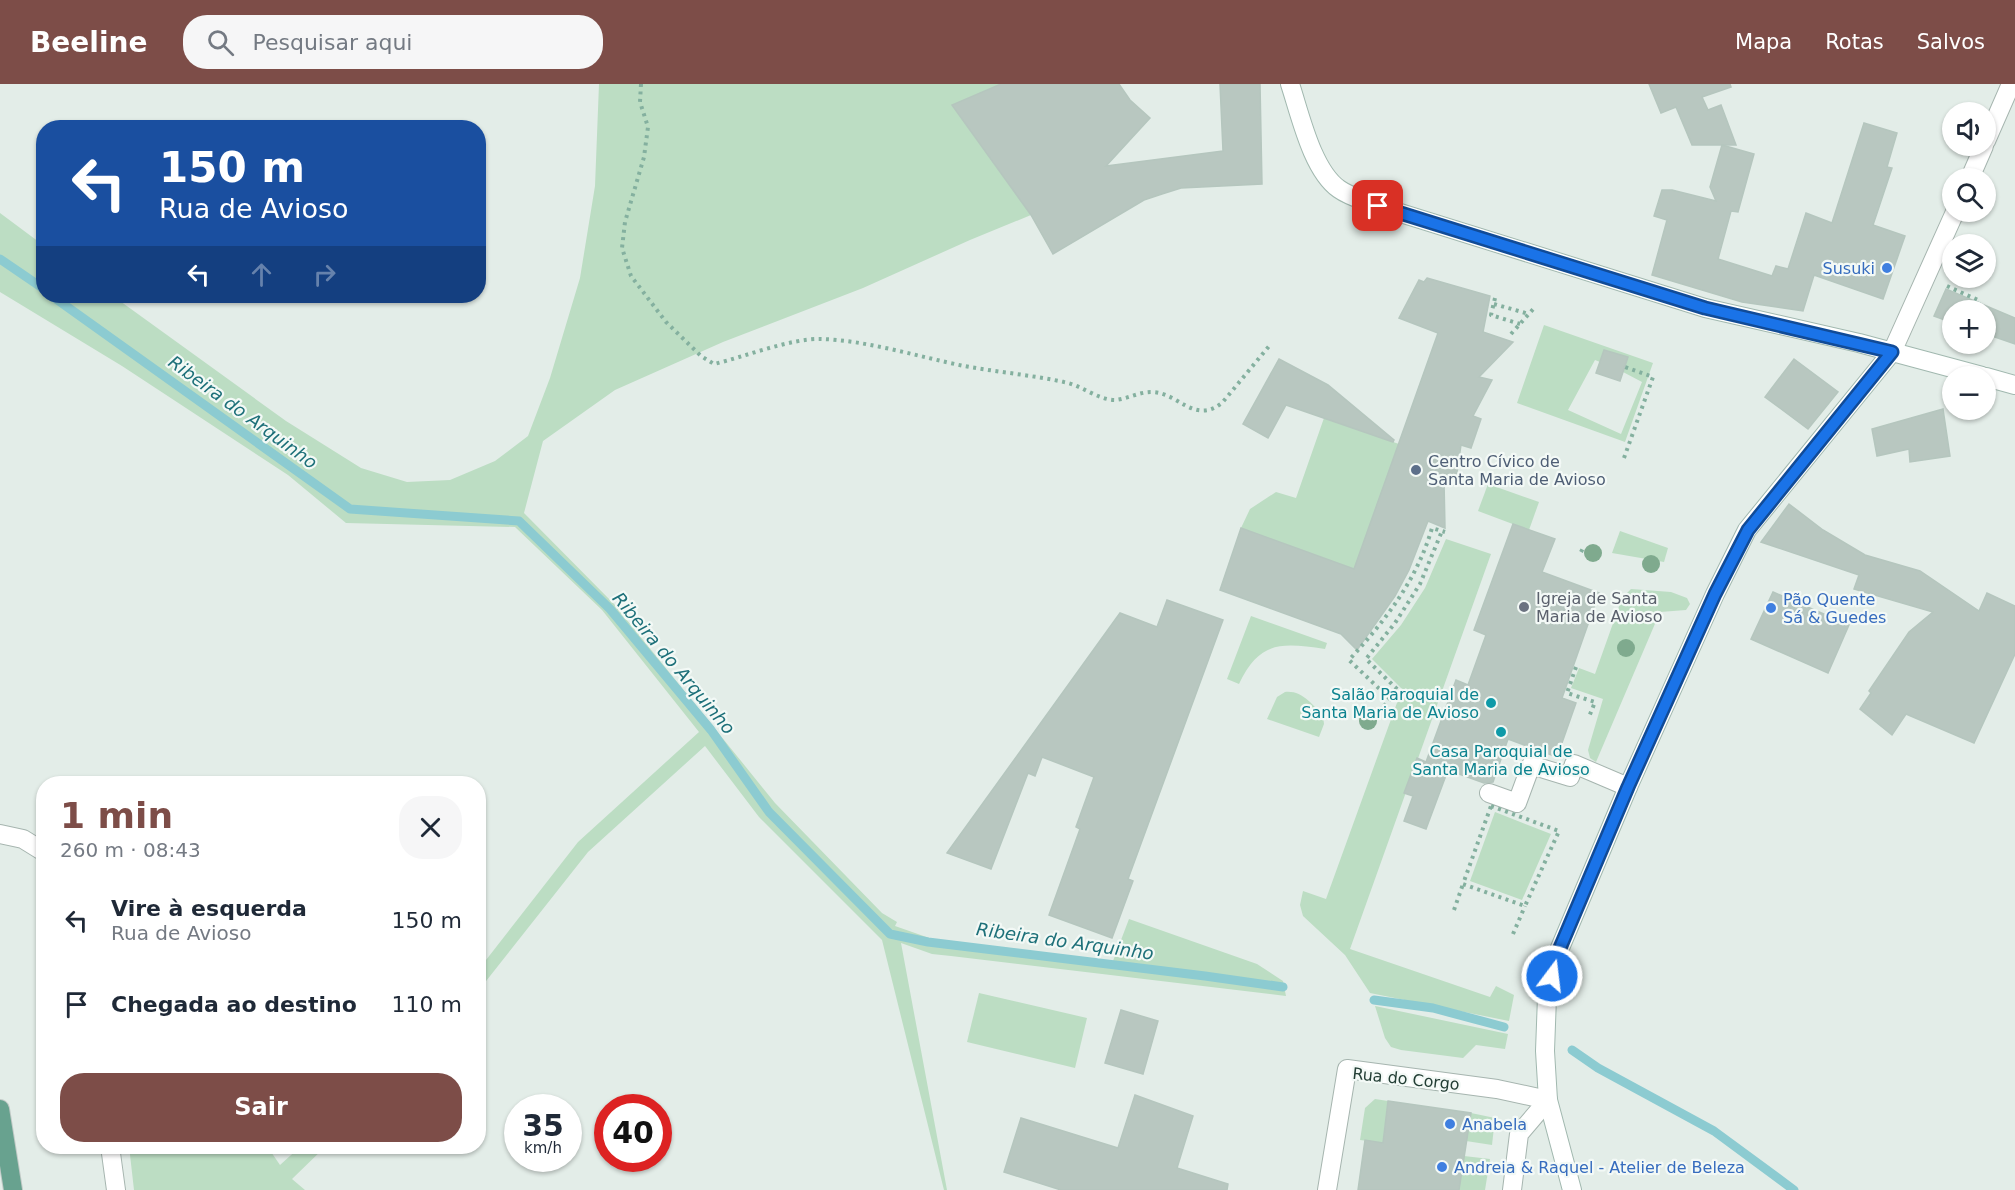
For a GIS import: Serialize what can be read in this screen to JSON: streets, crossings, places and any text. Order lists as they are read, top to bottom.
{
  "streets": {
    "street": ["Rua do Corgo"]
  },
  "water": ["Ribeira do Arquinho"],
  "places": [
    "Susuki",
    "Centro Cívico de Santa Maria de Avioso",
    "Igreja de Santa Maria de Avioso",
    "Pão Quente Sá & Guedes",
    "Salão Paroquial de Santa Maria de Avioso",
    "Casa Paroquial de Santa Maria de Avioso",
    "Anabela",
    "Andreia & Raquel - Atelier de Beleza"
  ],
  "page": {
    "header": "Beeline",
    "search": "Pesquisar aqui",
    "nav": ["Mapa", "Rotas", "Salvos"],
    "map_buttons": ["+", "−"],
    "turn": ["150 m", "Rua de Avioso"],
    "heading": ["1 min", "260 m · 08:43"],
    "list": [
      {
        "name": "Vire à esquerda",
        "note": "Rua de Avioso",
        "value": "150 m"
      },
      {
        "name": "Chegada ao destino",
        "value": "110 m"
      }
    ],
    "buttons": "Sair",
    "speed": "35 km/h",
    "limit": "40"
  }
}
